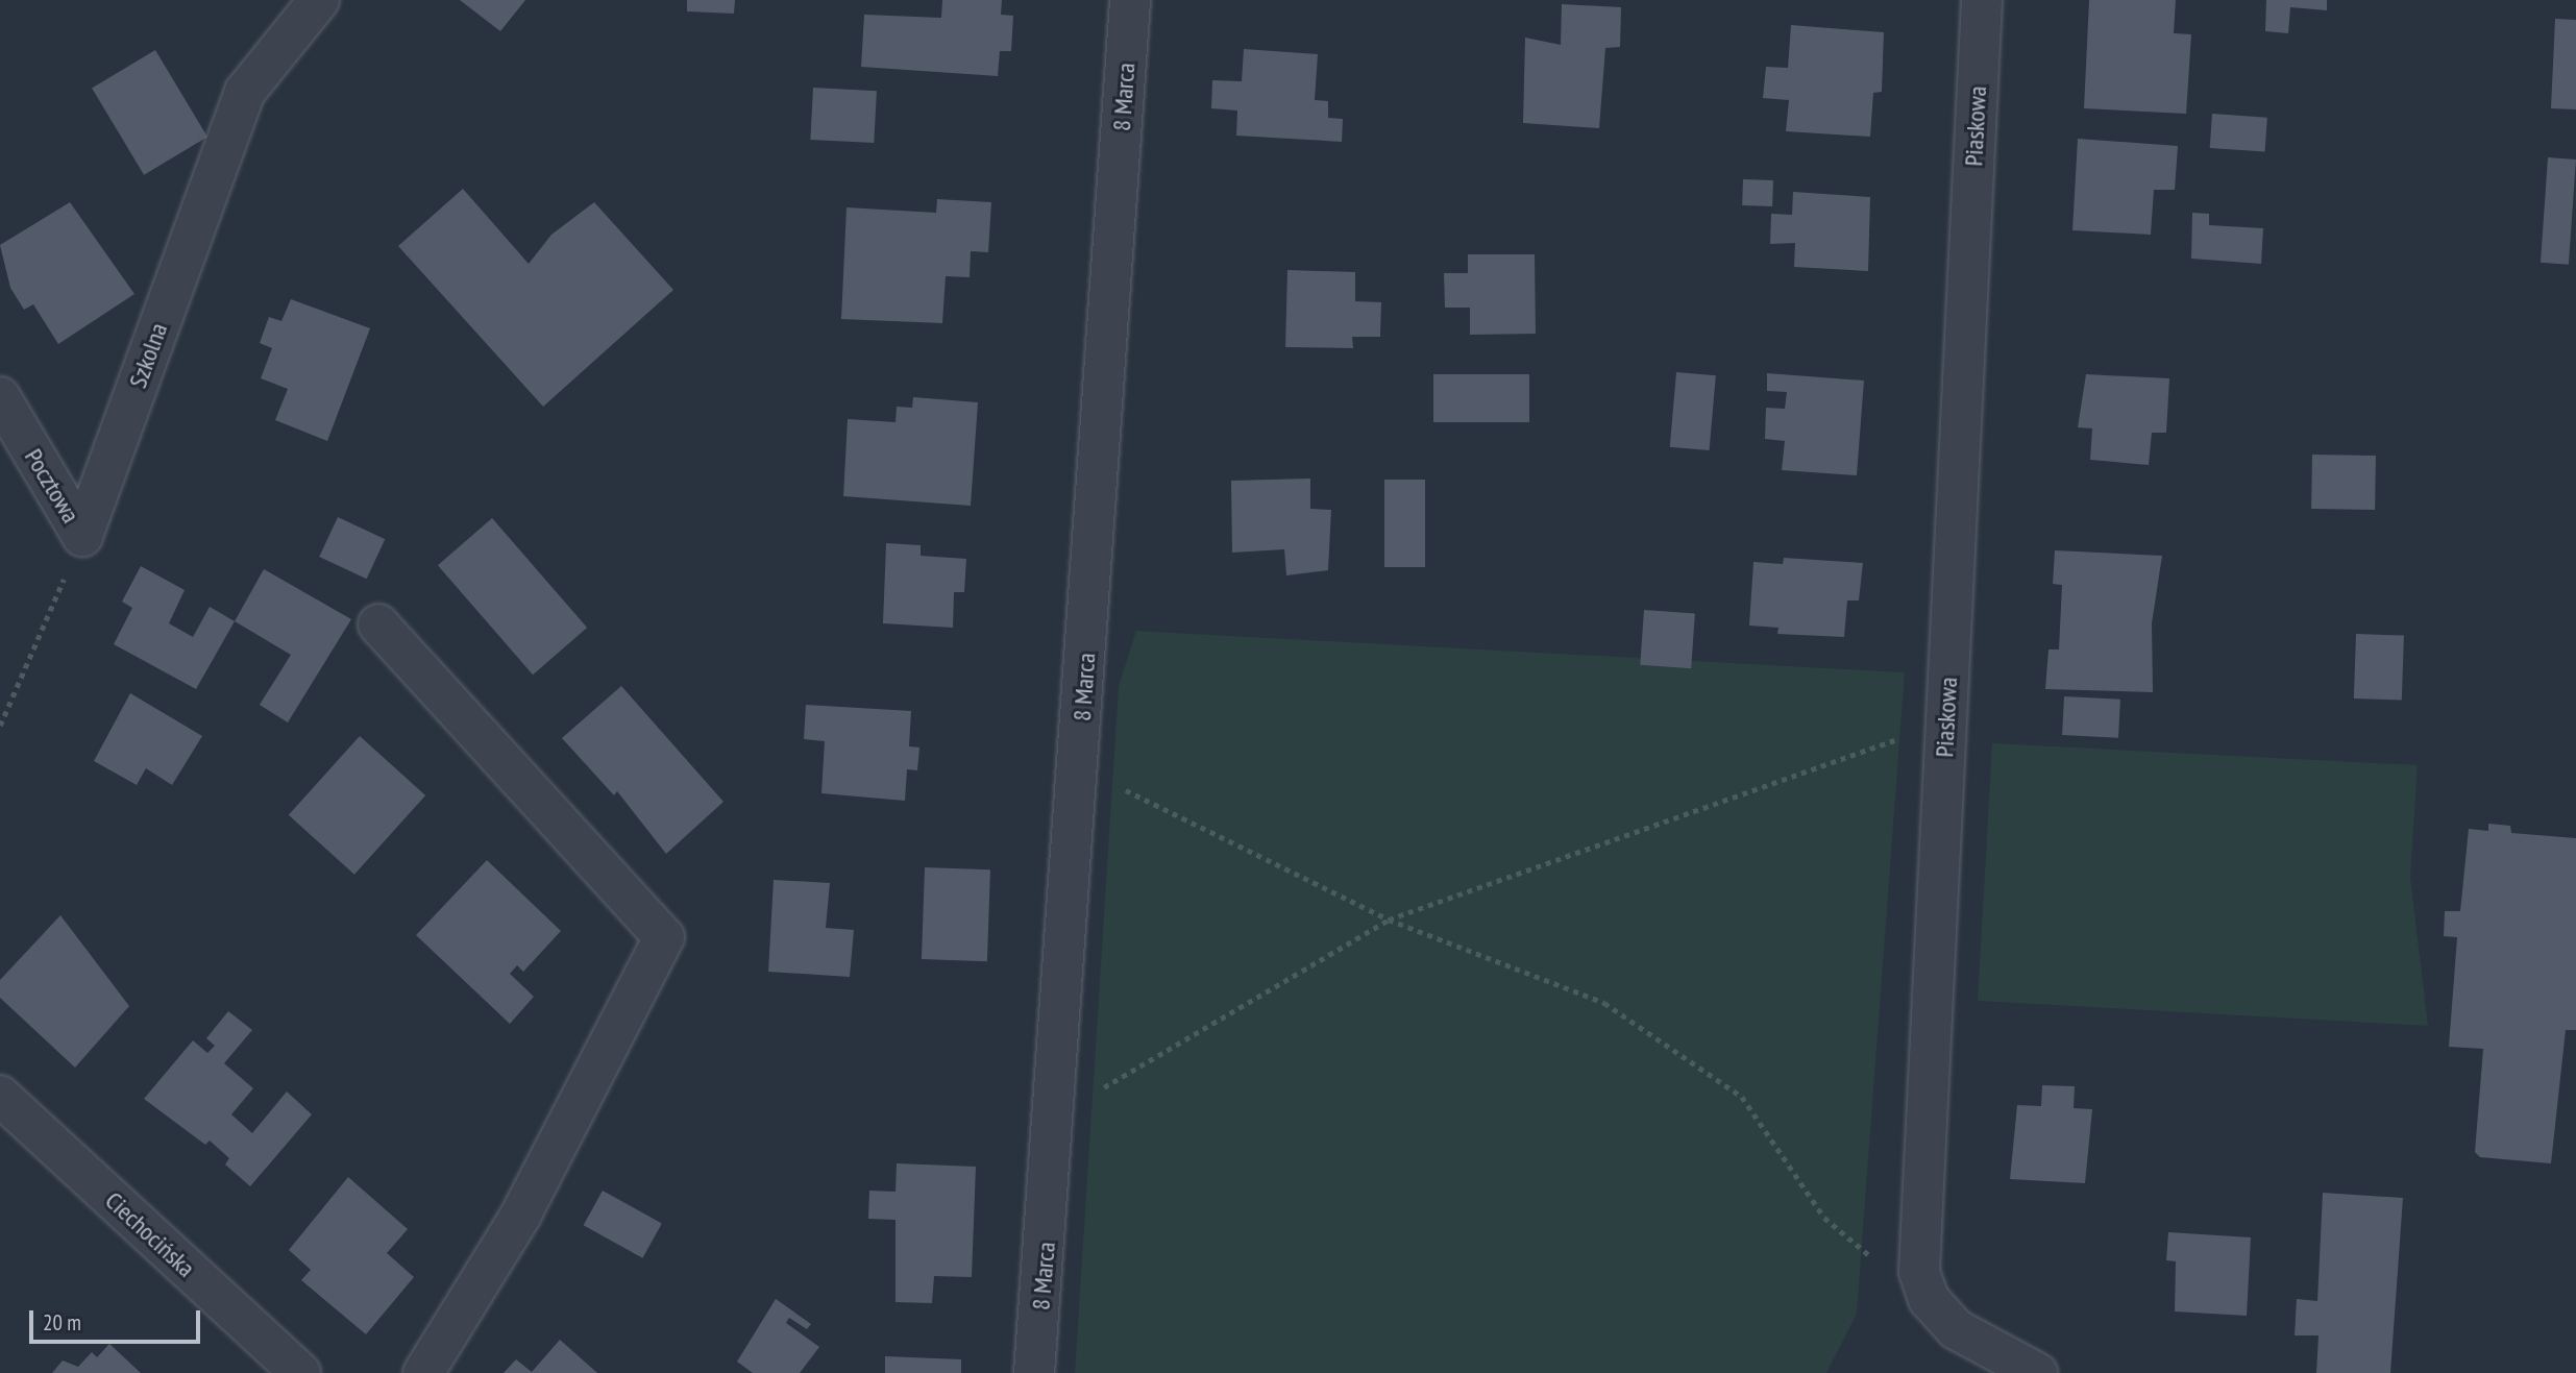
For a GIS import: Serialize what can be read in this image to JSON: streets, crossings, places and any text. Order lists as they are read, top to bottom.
{
  "streets": {
    "street": [
      "8 Marca",
      "Piaskowa",
      "Szkolna",
      "Pocztowa",
      "Ciechocińska"
    ]
  },
  "crossings": [
    ["Szkolna", "Pocztowa"]
  ],
  "scale_bar": "20 m"
}
